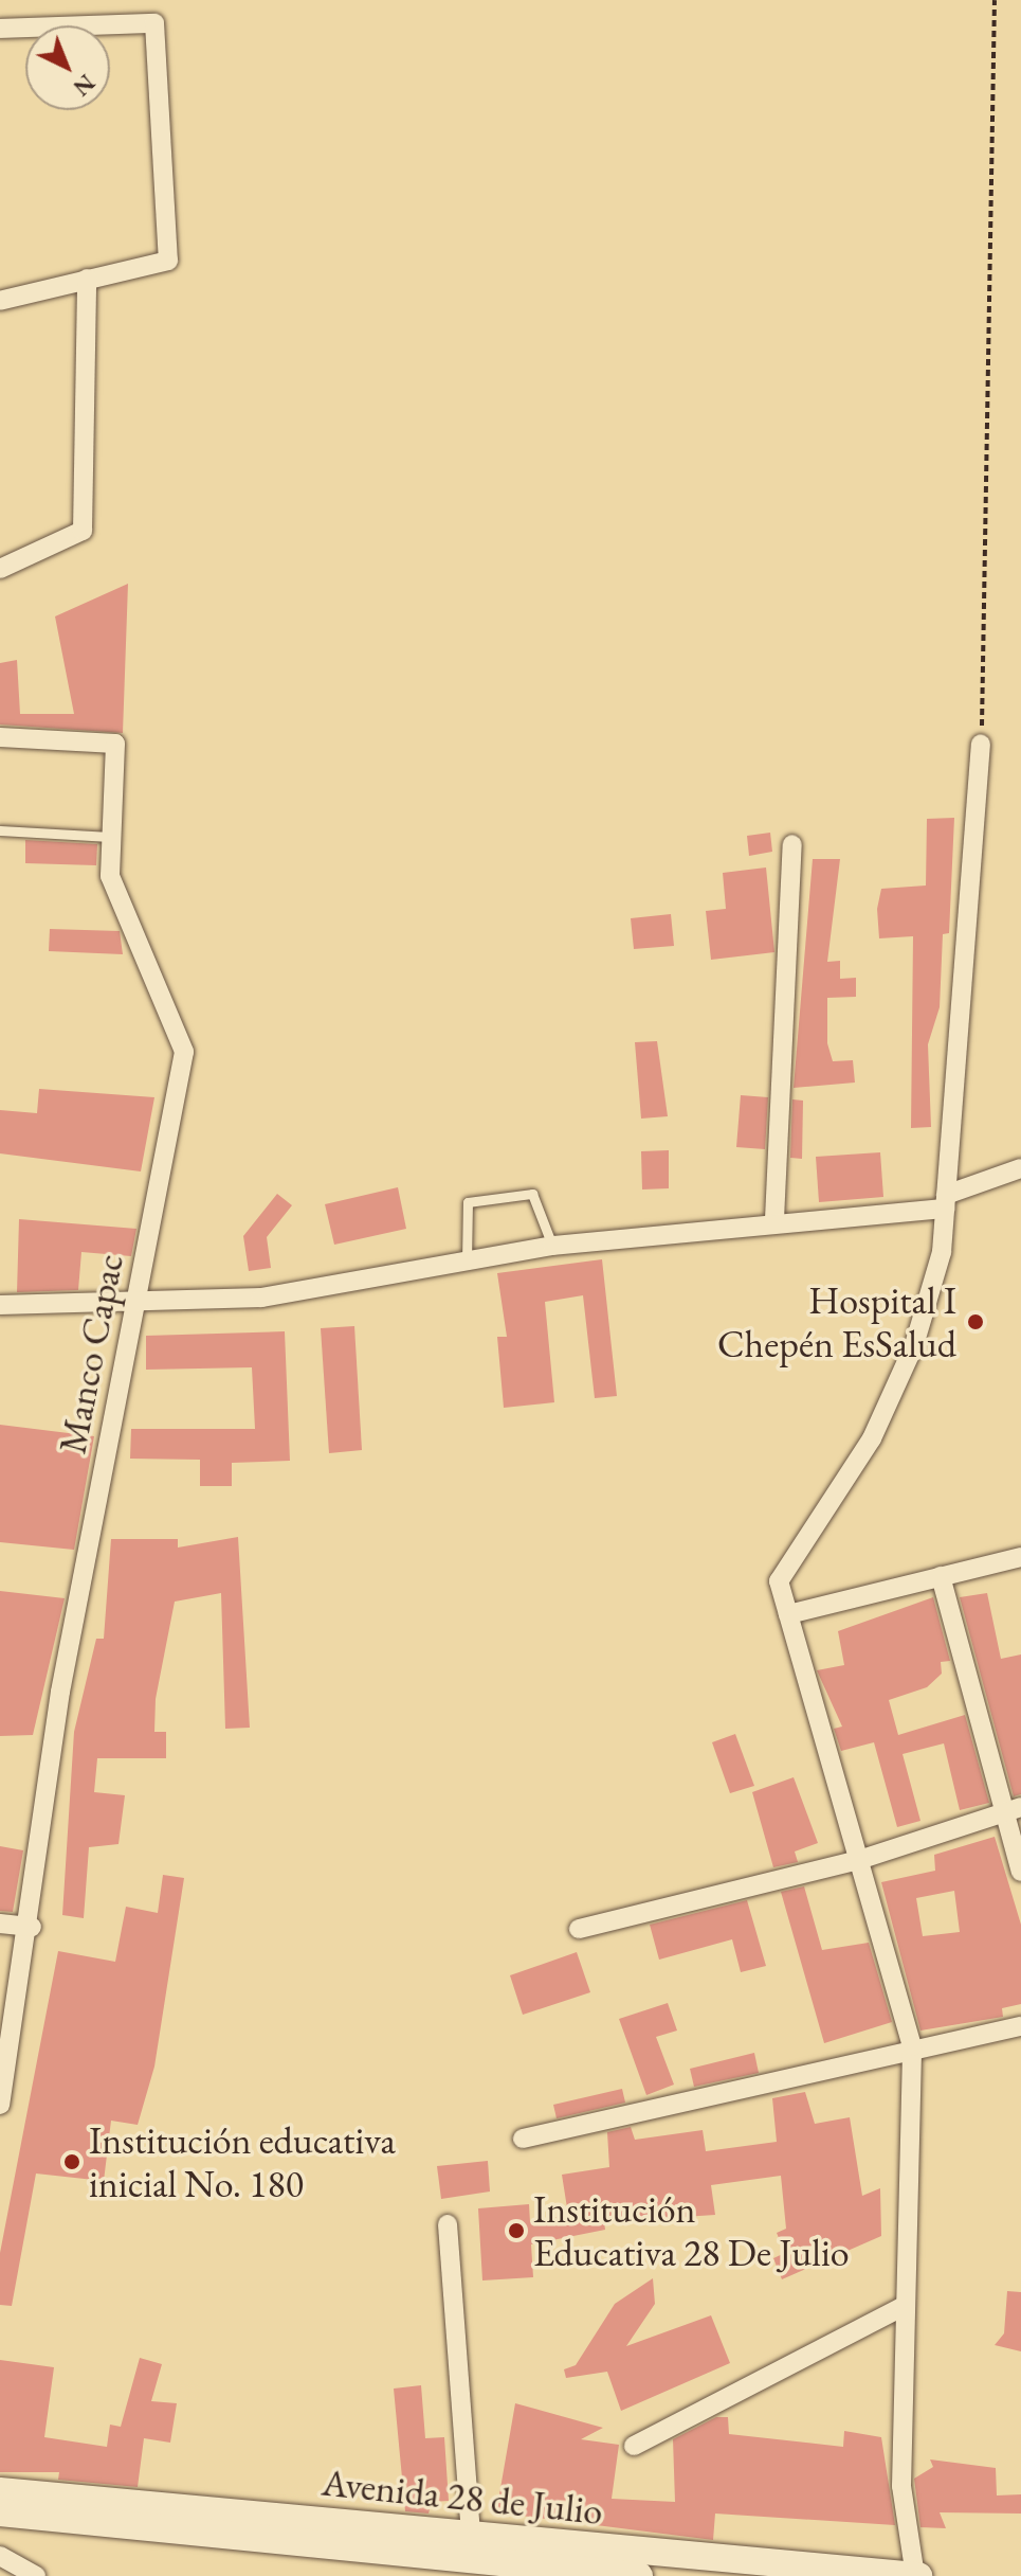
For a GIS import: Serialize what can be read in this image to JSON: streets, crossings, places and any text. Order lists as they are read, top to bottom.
{
  "streets": {
    "street": ["Manco Capac", "Avenida 28 de Julio"]
  },
  "places": ["Hospital I Chepén EsSalud", "Institución educativa inicial No. 180", "Institución Educativa 28 De Julio"],
  "north": "bottom right"
}
